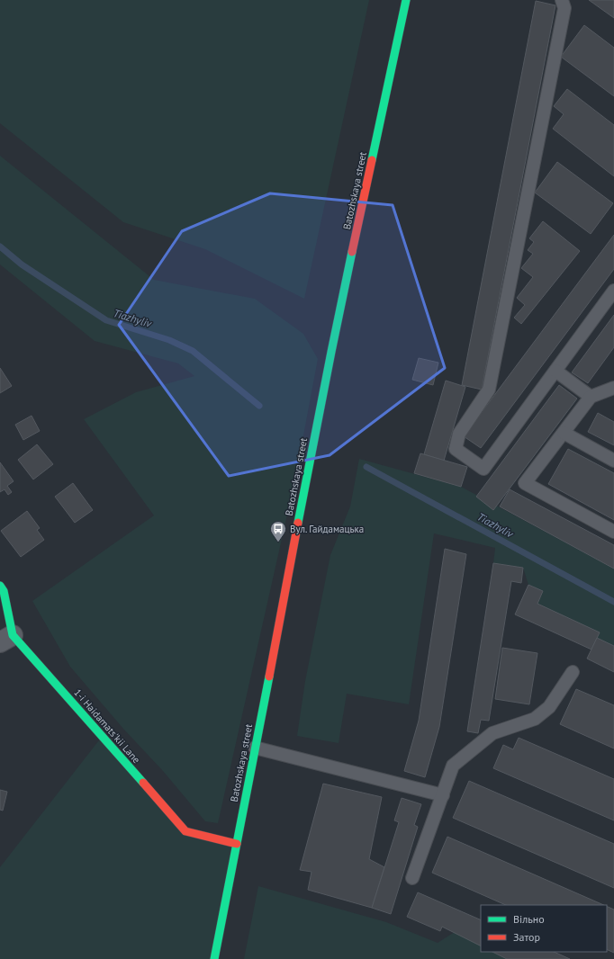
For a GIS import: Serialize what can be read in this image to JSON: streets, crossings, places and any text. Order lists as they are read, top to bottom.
{
  "streets": {
    "street": ["Batozhskaya street", "1-i Haidamats'kii Lane"]
  },
  "crossings": [
    ["Batozhskaya street", "1-i Haidamats'kii Lane"]
  ],
  "water": ["Tiazhyliv"],
  "places": {
    "bus stop": ["Вул. Гайдамацька"]
  },
  "legend": ["Вільно", "Затор"]
}
